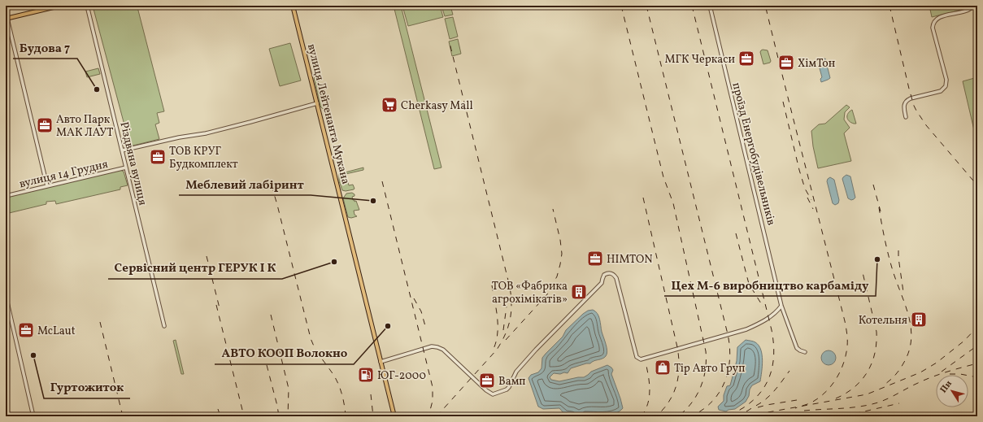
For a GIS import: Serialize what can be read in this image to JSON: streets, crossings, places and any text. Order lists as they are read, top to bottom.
{
  "streets": {
    "main road": ["вулиця Лейтенанта Мукана"],
    "street": ["проїзд Енергобудівельників", "Різдвяна вулиця", "вулиця 14 Грудня"]
  },
  "crossings": [
    ["Різдвяна вулиця", "вулиця 14 Грудня"]
  ],
  "places": {
    "office": [
      "МГК Черкаси",
      "ХімТон",
      "Авто Парк МАК ЛАУТ",
      "ТОВ КРУГ Будкомплект",
      "HIMTON",
      "McLaut",
      "Вамп"
    ],
    "other": [
      "Будова 7",
      "Меблевий лабіринт",
      "Цех М-6 виробництво карбаміду",
      "Сервісний центр ГЕРУК І К",
      "АВТО КООП Волокно",
      "Гуртожиток"
    ],
    "supermarket": ["Cherkasy Mall"],
    "building": ["ТОВ «Фабрика агрохімікатів»", "Котельня"],
    "shop": ["Тір Авто Груп"],
    "fuel station": ["ЮГ-2000"]
  },
  "north": "top left"
}
